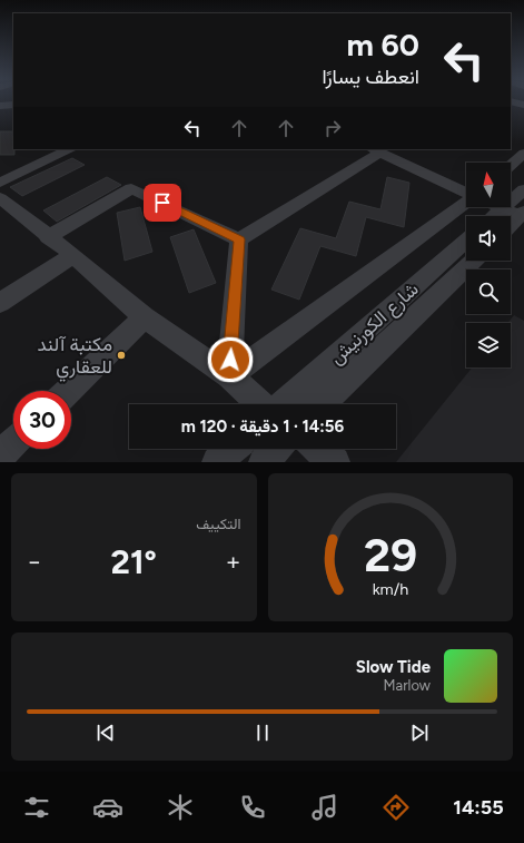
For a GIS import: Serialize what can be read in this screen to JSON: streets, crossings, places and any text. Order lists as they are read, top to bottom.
{
  "streets": {
    "street": ["شارع الكورنيش"]
  },
  "places": ["مكتبة آلند للعقاري"],
  "north": "top",
  "page": {
    "turn": ["60 m", "انعطف يسارًا"],
    "limit": "30",
    "trip": "14:56 · 1 دقيقة · 120 m",
    "tile": "التكييف",
    "heat": ["−", "21°", "+"],
    "song": ["Slow Tide", "Marlow"],
    "tabs": "14:55",
    "gauge": ["29", "km/h"]
  }
}
